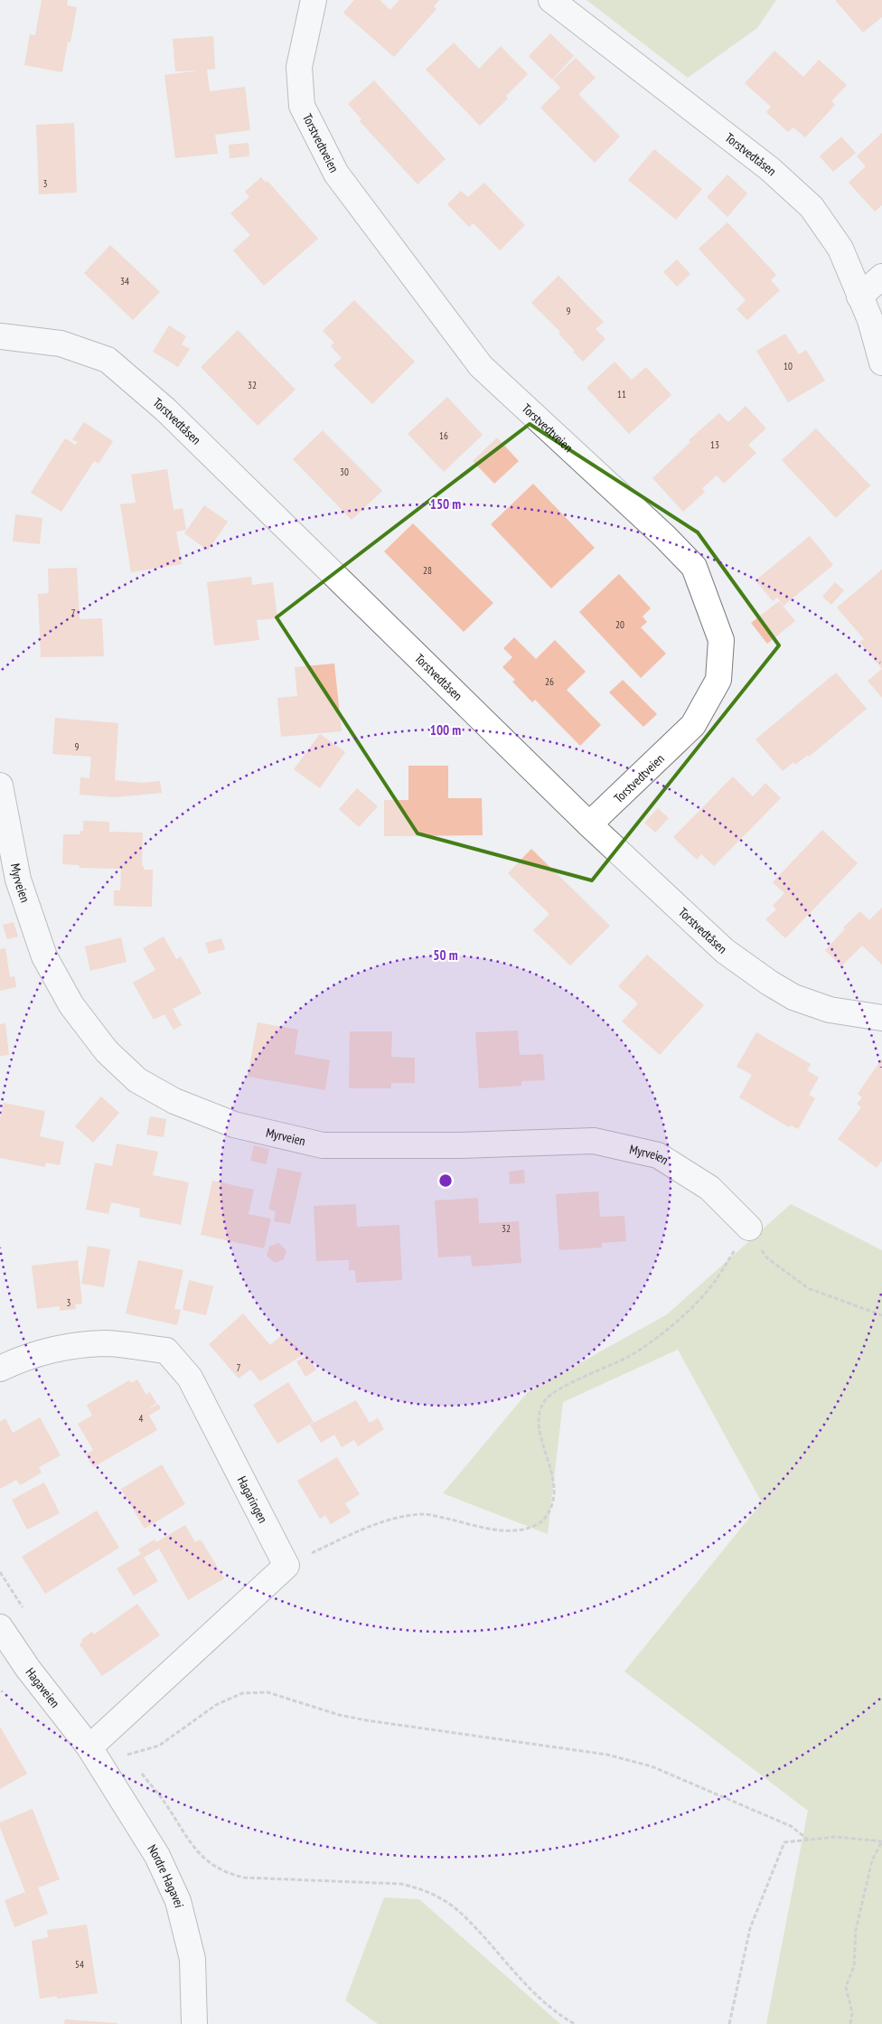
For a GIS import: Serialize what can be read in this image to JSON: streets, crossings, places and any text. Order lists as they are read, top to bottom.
{
  "streets": {
    "street": [
      "Torstvedtveien",
      "Torstvedtåsen",
      "Myrveien",
      "Hagaringen",
      "Hagaveien",
      "Nordre Hagavei"
    ]
  },
  "crossings": [
    ["Torstvedtveien", "Torstvedtåsen"],
    ["Hagaveien", "Nordre Hagavei"]
  ],
  "house_numbers": [
    "3",
    "34",
    "9",
    "10",
    "32",
    "11",
    "16",
    "13",
    "30",
    "28",
    "7",
    "20",
    "26",
    "9",
    "32",
    "3",
    "7",
    "4",
    "54"
  ],
  "rings": ["150 m", "100 m", "50 m"]
}
